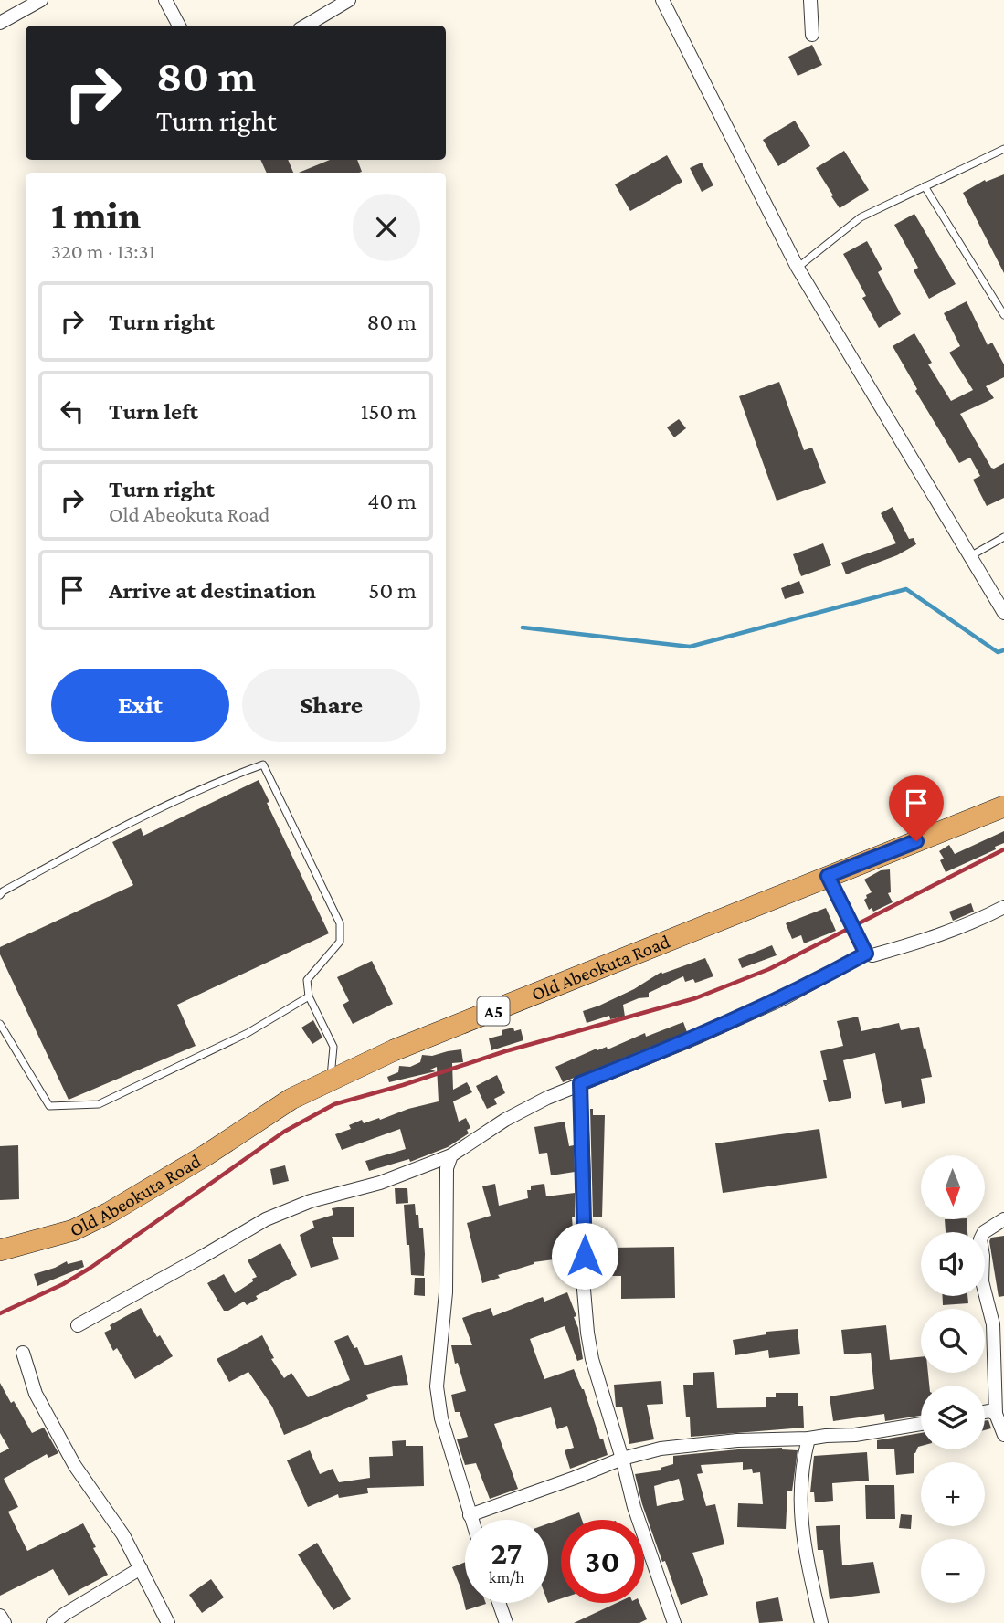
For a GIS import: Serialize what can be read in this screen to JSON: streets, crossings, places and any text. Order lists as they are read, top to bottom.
{
  "streets": {
    "highway": ["Old Abeokuta Road", "A5"]
  },
  "north": "bottom",
  "page": {
    "turn": ["80 m", "Turn right"],
    "heading": ["1 min", "320 m · 13:31"],
    "list": [
      {
        "name": "Turn right",
        "value": "80 m"
      },
      {
        "name": "Turn left",
        "value": "150 m"
      },
      {
        "name": "Turn right",
        "note": "Old Abeokuta Road",
        "value": "40 m"
      },
      {
        "name": "Arrive at destination",
        "value": "50 m"
      }
    ],
    "buttons": ["Exit", "Share"],
    "map_buttons": ["+", "−"],
    "speed": "27 km/h",
    "limit": "30"
  }
}
